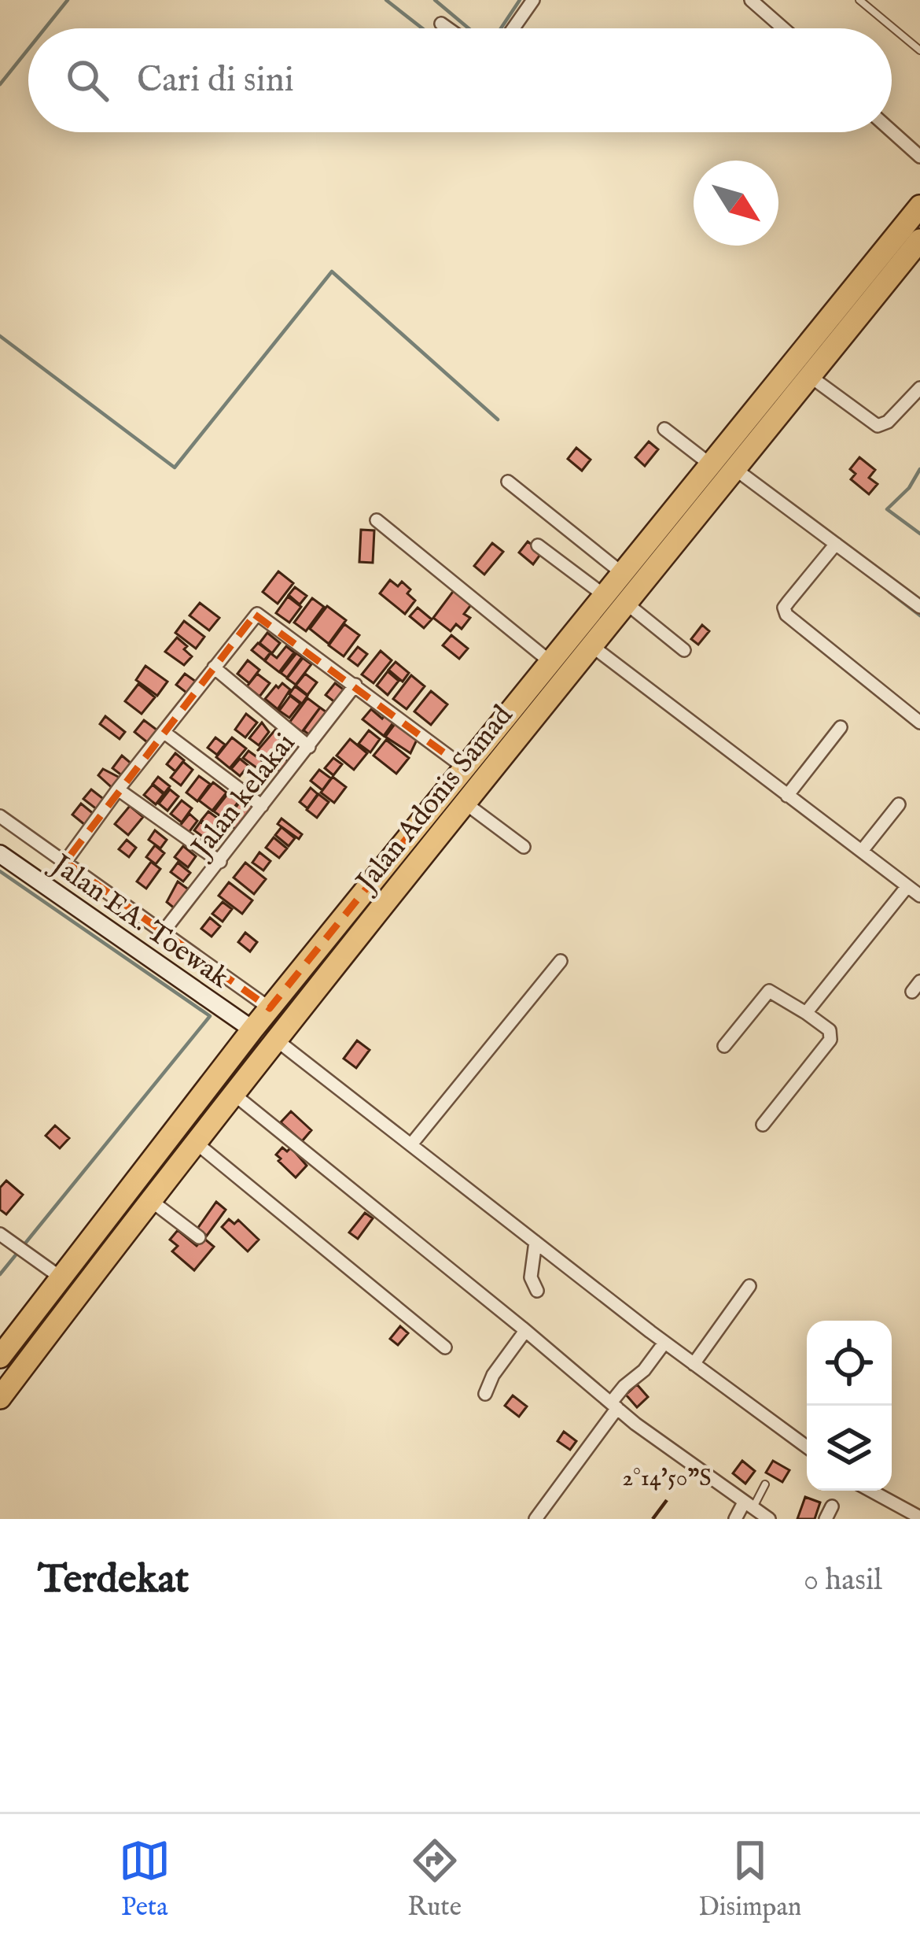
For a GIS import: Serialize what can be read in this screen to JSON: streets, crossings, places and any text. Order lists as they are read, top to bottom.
{
  "streets": {
    "highway": ["Jalan Adonis Samad"],
    "street": ["Jalan kelakai", "Jalan EA. Toewak"]
  },
  "north": "bottom right",
  "page": {
    "search": "Cari di sini",
    "heading": ["Terdekat", "0 hasil"],
    "nav": ["Peta", "Rute", "Disimpan"]
  },
  "coordinates": ["2°14'50\"S"]
}
